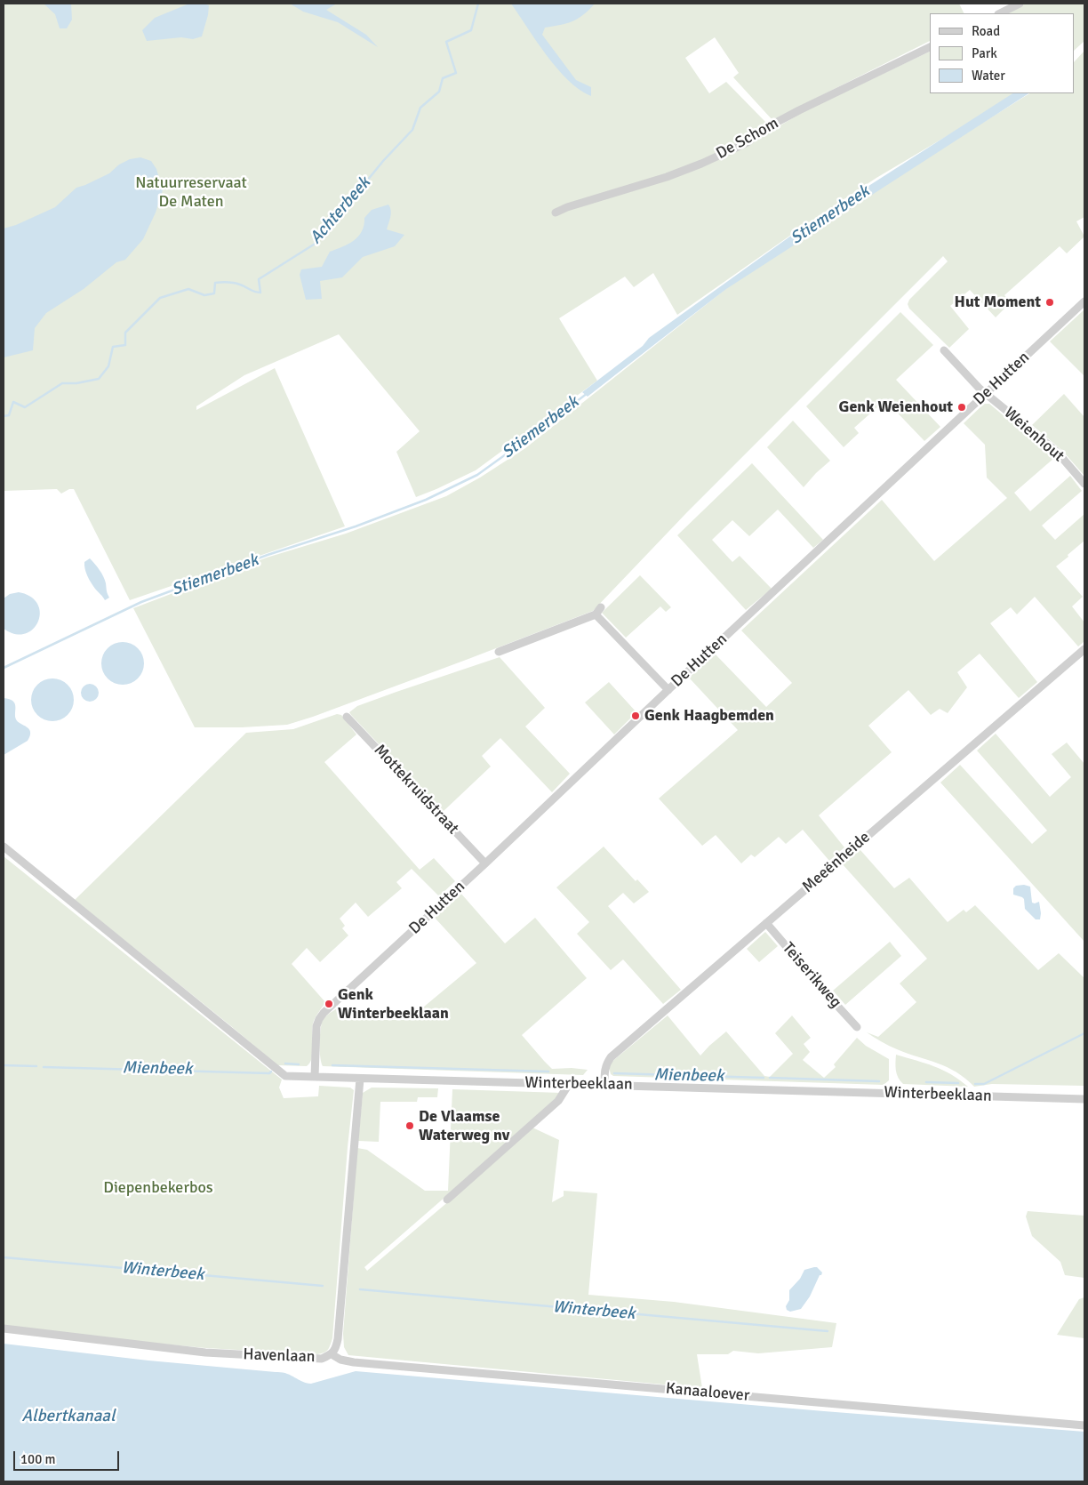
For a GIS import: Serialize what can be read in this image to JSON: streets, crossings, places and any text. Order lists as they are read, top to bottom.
{
  "streets": {
    "street": [
      "De Schom",
      "De Hutten",
      "Weienhout",
      "Mottekruidstraat",
      "Meeënheide",
      "Teiserikweg",
      "Winterbeeklaan",
      "Havenlaan",
      "Kanaaloever"
    ]
  },
  "crossings": [
    ["De Hutten", "Weienhout"],
    ["De Hutten", "Mottekruidstraat"],
    ["De Hutten", "Winterbeeklaan"],
    ["Meeënheide", "Teiserikweg"],
    ["Meeënheide", "Winterbeeklaan"],
    ["Winterbeeklaan", "Havenlaan"],
    ["Havenlaan", "Kanaaloever"]
  ],
  "water": [
    "Achterbeek",
    "Stiemerbeek",
    "Mienbeek",
    "Winterbeek",
    "Albertkanaal"
  ],
  "parks": ["Natuurreservaat De Maten", "Diepenbekerbos"],
  "places": [
    "Hut Moment",
    "Genk Weienhout",
    "Genk Haagbemden",
    "Genk Winterbeeklaan",
    "De Vlaamse Waterweg nv"
  ],
  "legend": ["Road", "Park", "Water"],
  "scale_bar": "100 m"
}
